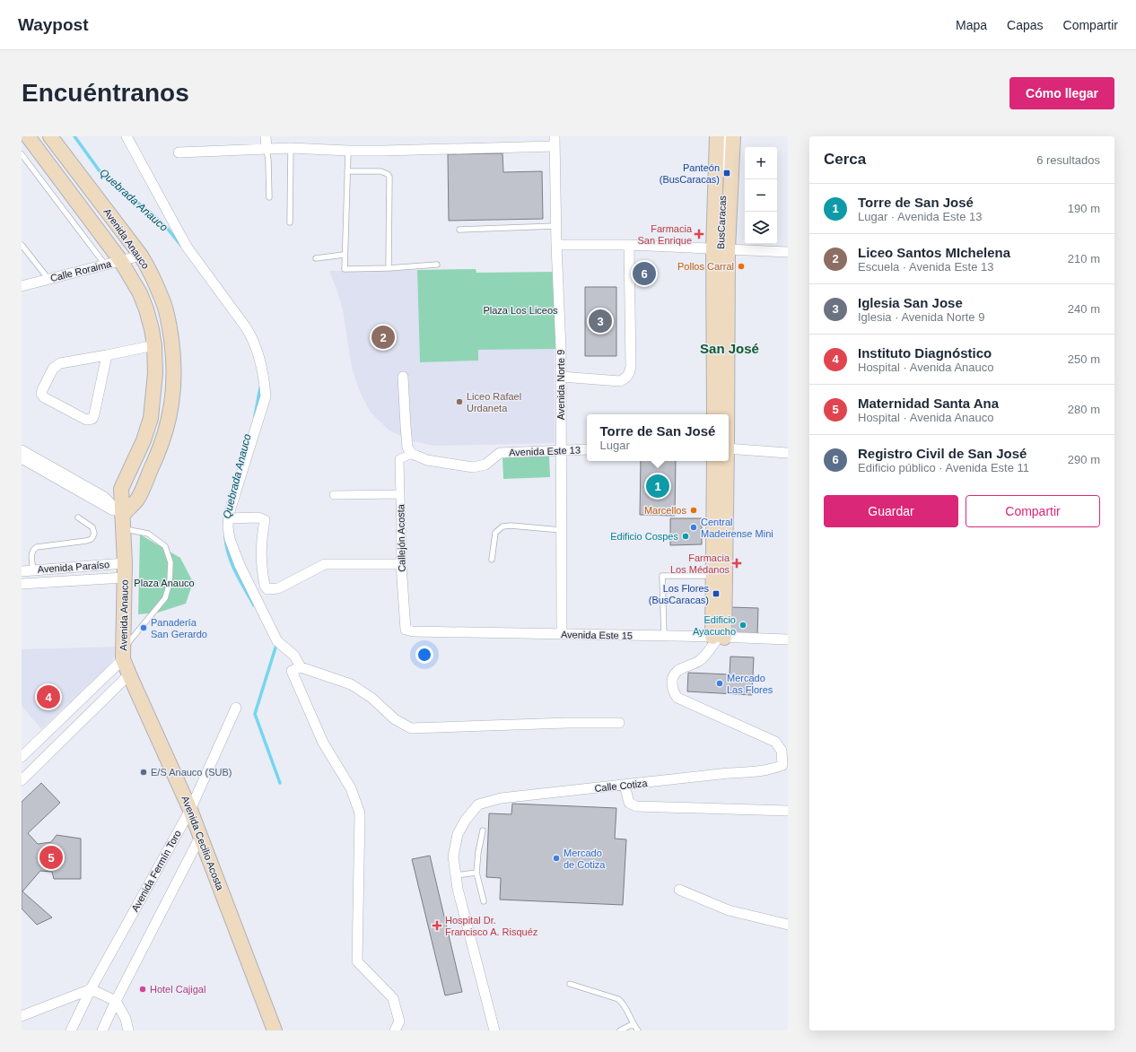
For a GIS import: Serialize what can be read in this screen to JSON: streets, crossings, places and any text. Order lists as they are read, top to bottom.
{
  "streets": {
    "main road": ["Avenida Anauco", "Avenida Cecilio Acosta"],
    "street": [
      "Calle Roraima",
      "Avenida Norte 9",
      "Avenida Este 13",
      "Callejón Acosta",
      "Avenida Paraíso",
      "Avenida Este 15",
      "Calle Cotiza",
      "Avenida Fermín Toro"
    ]
  },
  "crossings": [
    ["Avenida Anauco", "Calle Roraima"],
    ["Avenida Anauco", "Avenida Paraíso"],
    ["Avenida Anauco", "Avenida Cecilio Acosta"],
    ["Avenida Norte 9", "Avenida Este 13"],
    ["Avenida Norte 9", "Avenida Este 15"],
    ["Avenida Este 13", "Callejón Acosta"],
    ["Callejón Acosta", "Avenida Este 15"],
    ["Avenida Este 15", "Calle Cotiza"],
    ["Avenida Cecilio Acosta", "Avenida Fermín Toro"]
  ],
  "districts": ["San José"],
  "water": ["Quebrada Anauco"],
  "parks": ["Plaza Los Liceos", "Plaza Anauco"],
  "places": {
    "transit": ["Panteón (BusCaracas)", "Los Flores (BusCaracas)"],
    "health": ["Farmacia San Enrique", "Farmacia Los Médanos", "Hospital Dr. Francisco A. Risquéz"],
    "other": [
      "Pollos Carral",
      "Liceo Rafael Urdaneta",
      "Marcellos",
      "Central Madeirense Mini",
      "Edificio Cospes",
      "Edificio Ayacucho",
      "Panadería San Gerardo",
      "Mercado Las Flores",
      "E/S Anauco (SUB)",
      "Mercado de Cotiza",
      "Hotel Cajigal"
    ]
  },
  "page": {
    "header": "Waypost",
    "nav": ["Mapa", "Capas", "Compartir"],
    "buttons": [
      "Cómo llegar",
      ["Guardar", "Compartir"]
    ],
    "title": "Encuéntranos",
    "heading": ["Cerca", "6 resultados"],
    "map_buttons": ["+", "−"],
    "list": [
      {
        "mark": "1",
        "name": "Torre de San José",
        "note": "Lugar · Avenida Este 13",
        "value": "190 m"
      },
      {
        "mark": "2",
        "name": "Liceo Santos MIchelena",
        "note": "Escuela · Avenida Este 13",
        "value": "210 m"
      },
      {
        "mark": "3",
        "name": "Iglesia San Jose",
        "note": "Iglesia · Avenida Norte 9",
        "value": "240 m"
      },
      {
        "mark": "4",
        "name": "Instituto Diagnóstico",
        "note": "Hospital · Avenida Anauco",
        "value": "250 m"
      },
      {
        "mark": "5",
        "name": "Maternidad Santa Ana",
        "note": "Hospital · Avenida Anauco",
        "value": "280 m"
      },
      {
        "mark": "6",
        "name": "Registro Civil de San José",
        "note": "Edificio público · Avenida Este 11",
        "value": "290 m"
      }
    ],
    "pins": [
      "6",
      "3",
      "2",
      "1",
      "4",
      "5"
    ],
    "popup": ["Torre de San José", "Lugar"]
  }
}
